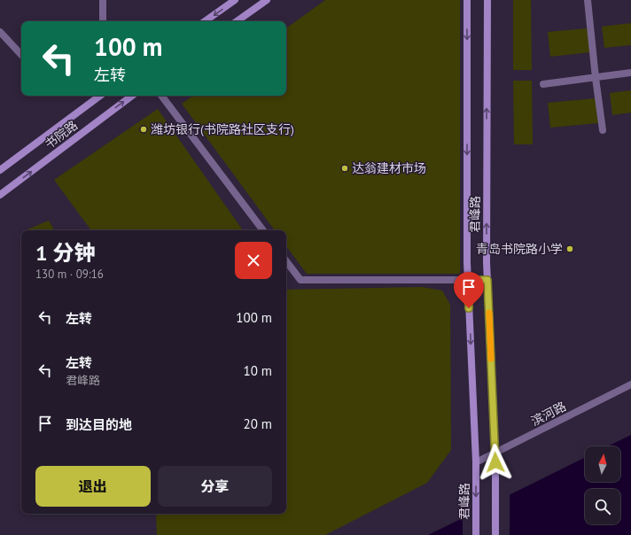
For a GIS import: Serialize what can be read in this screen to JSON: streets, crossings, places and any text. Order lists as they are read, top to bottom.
{
  "streets": {
    "main road": ["书院路", "君峰路"],
    "street": ["滨河路"]
  },
  "crossings": [
    ["君峰路", "滨河路"]
  ],
  "places": ["潍坊银行(书院路社区支行)", "达翁建材市场", "青岛书院路小学"],
  "north": "top",
  "page": {
    "turn": ["100 m", "左转"],
    "heading": ["1 分钟", "130 m · 09:16"],
    "list": [
      {
        "name": "左转",
        "value": "100 m"
      },
      {
        "name": "左转",
        "note": "君峰路",
        "value": "10 m"
      },
      {
        "name": "到达目的地",
        "value": "20 m"
      }
    ],
    "buttons": ["退出", "分享"]
  }
}
